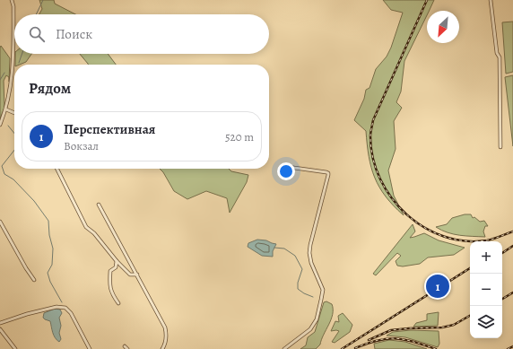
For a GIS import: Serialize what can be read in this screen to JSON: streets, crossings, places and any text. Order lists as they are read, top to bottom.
{
  "north": "bottom left",
  "page": {
    "search": "Поиск",
    "heading": "Рядом",
    "list": [
      {
        "mark": "1",
        "name": "Перспективная",
        "note": "Вокзал",
        "value": "520 m"
      }
    ],
    "map_buttons": ["+", "−"],
    "pins": "1"
  }
}
